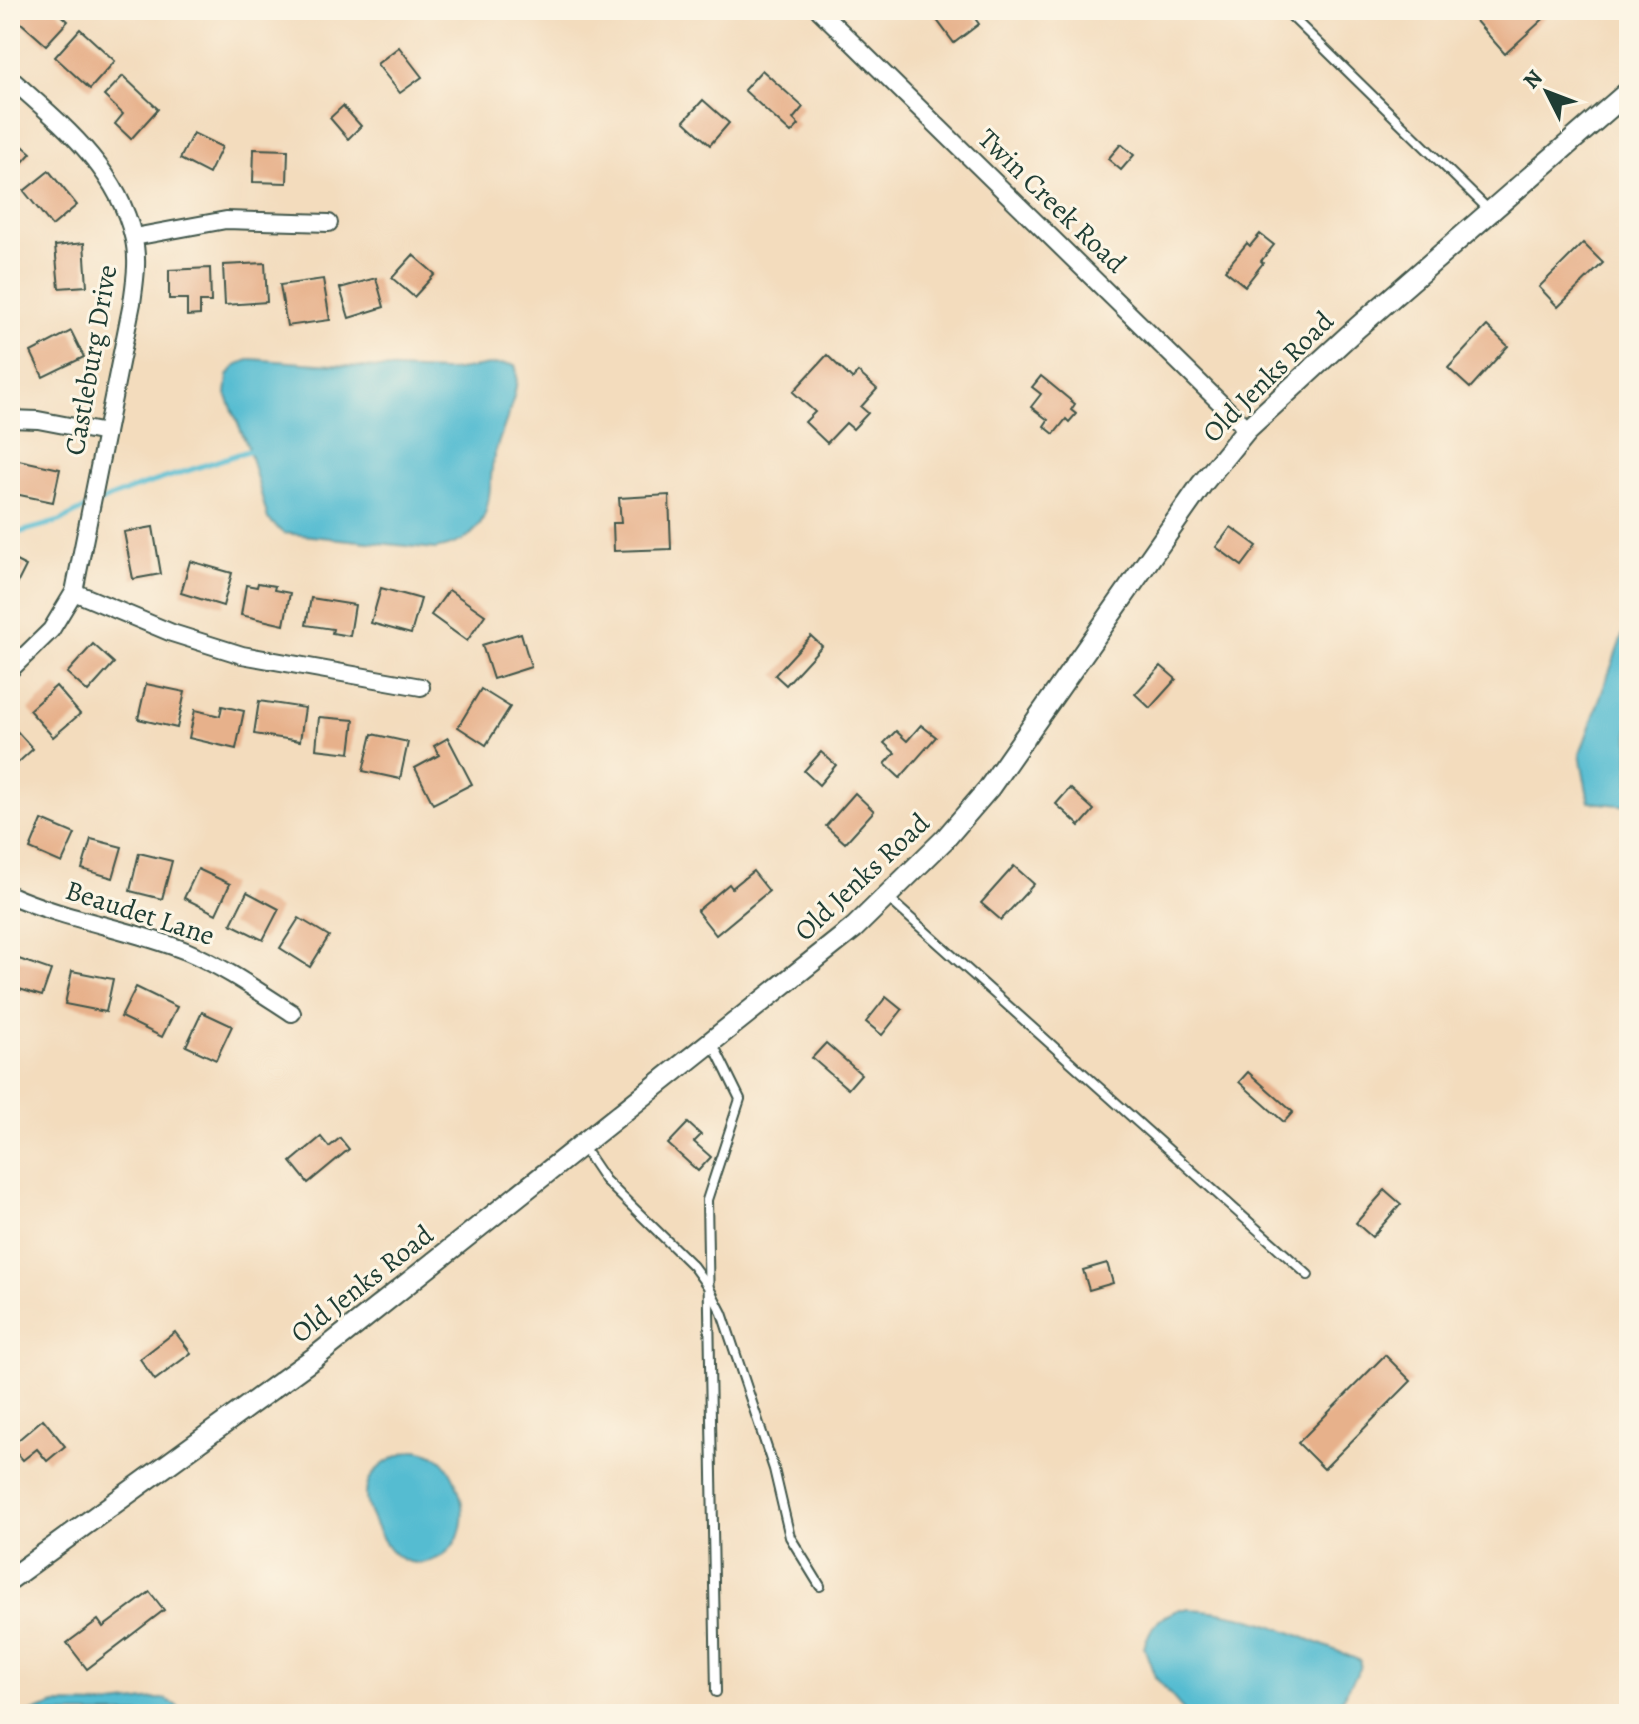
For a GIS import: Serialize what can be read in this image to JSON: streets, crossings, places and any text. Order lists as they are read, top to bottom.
{
  "streets": {
    "street": [
      "Twin Creek Road",
      "Castleburg Drive",
      "Old Jenks Road",
      "Beaudet Lane"
    ]
  },
  "crossings": [
    ["Twin Creek Road", "Old Jenks Road"]
  ],
  "north": "top left"
}
